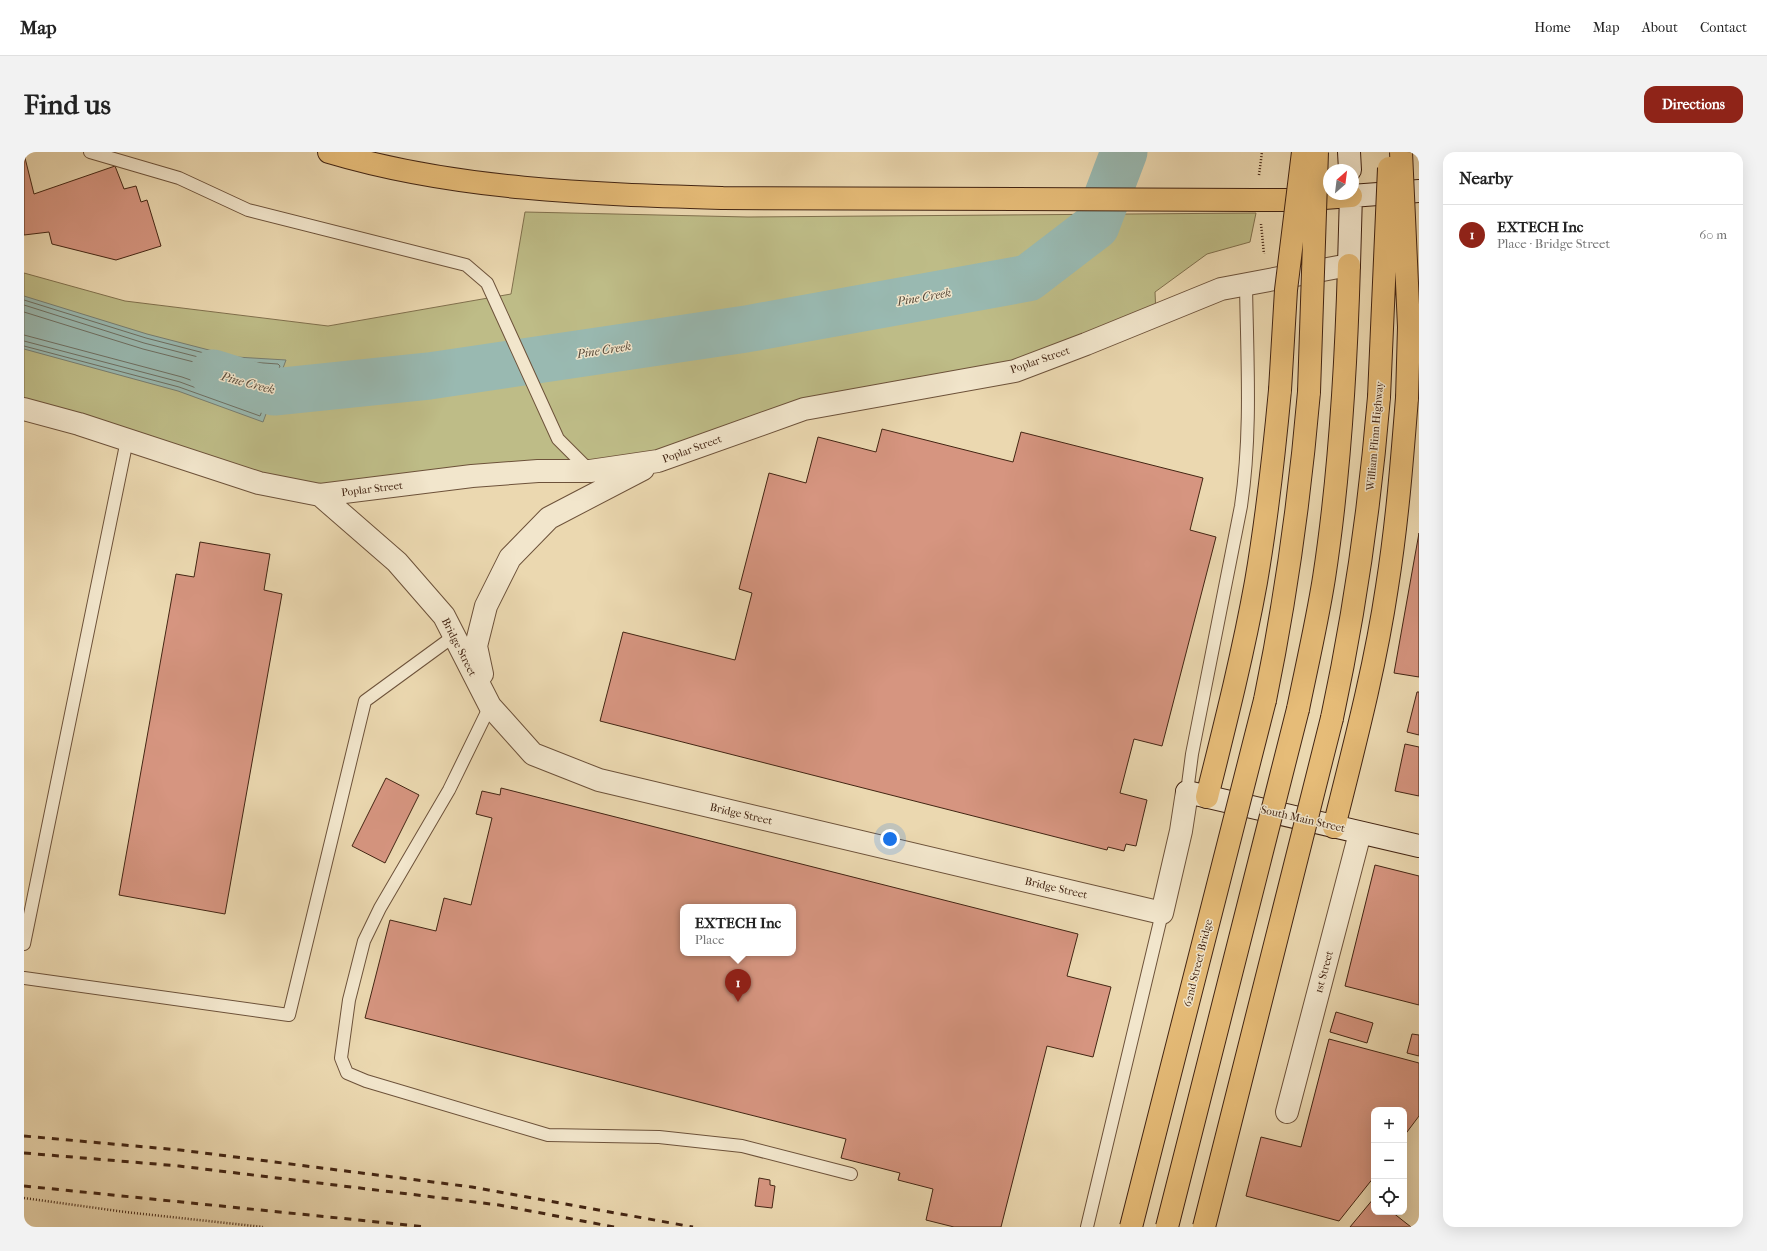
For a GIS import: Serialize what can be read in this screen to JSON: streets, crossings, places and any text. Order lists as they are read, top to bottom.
{
  "streets": {
    "highway": ["William Flinn Highway", "62nd Street Bridge"],
    "street": [
      "Poplar Street",
      "Bridge Street",
      "South Main Street",
      "1st Street"
    ]
  },
  "crossings": [
    ["Poplar Street", "Bridge Street"],
    ["South Main Street", "1st Street"]
  ],
  "water": ["Pine Creek"],
  "north": "top right",
  "page": {
    "header": "Map",
    "nav": [
      "Home",
      "Map",
      "About",
      "Contact"
    ],
    "buttons": "Directions",
    "title": "Find us",
    "heading": "Nearby",
    "list": [
      {
        "mark": "1",
        "name": "EXTECH Inc",
        "note": "Place · Bridge Street",
        "value": "60 m"
      }
    ],
    "popup": ["EXTECH Inc", "Place"],
    "pins": "1",
    "map_buttons": ["+", "−"]
  }
}
